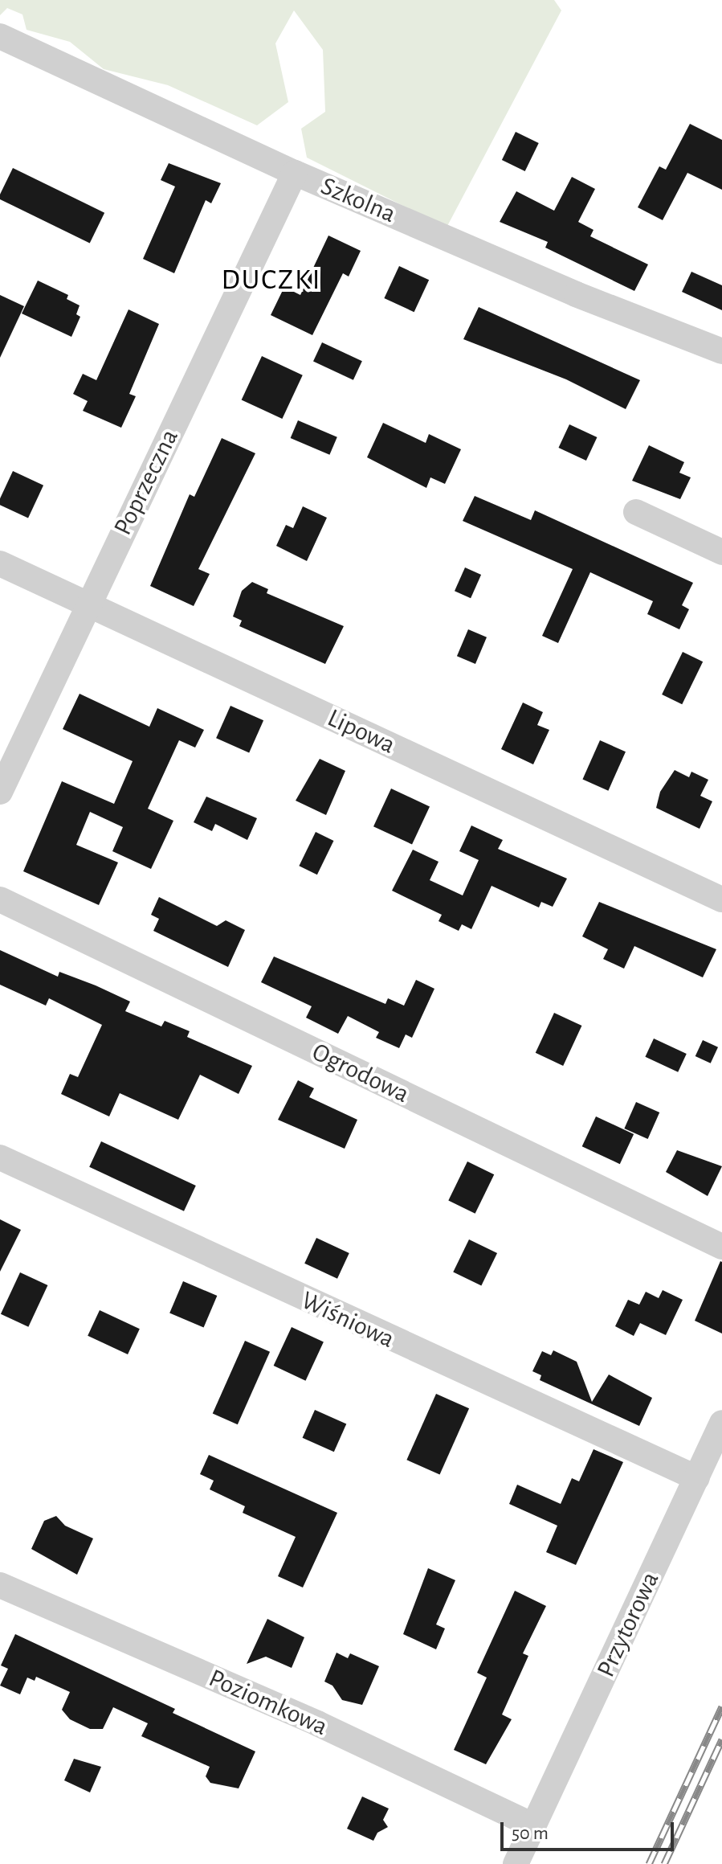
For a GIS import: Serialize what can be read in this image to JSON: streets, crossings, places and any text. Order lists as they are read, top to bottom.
{
  "streets": {
    "street": [
      "Szkolna",
      "Poprzeczna",
      "Lipowa",
      "Ogrodowa",
      "Wiśniowa",
      "Przytorowa",
      "Poziomkowa"
    ]
  },
  "crossings": [
    ["Szkolna", "Poprzeczna"],
    ["Poprzeczna", "Lipowa"],
    ["Wiśniowa", "Przytorowa"],
    ["Przytorowa", "Poziomkowa"]
  ],
  "districts": ["DUCZKI"],
  "scale_bar": "50 m"
}
